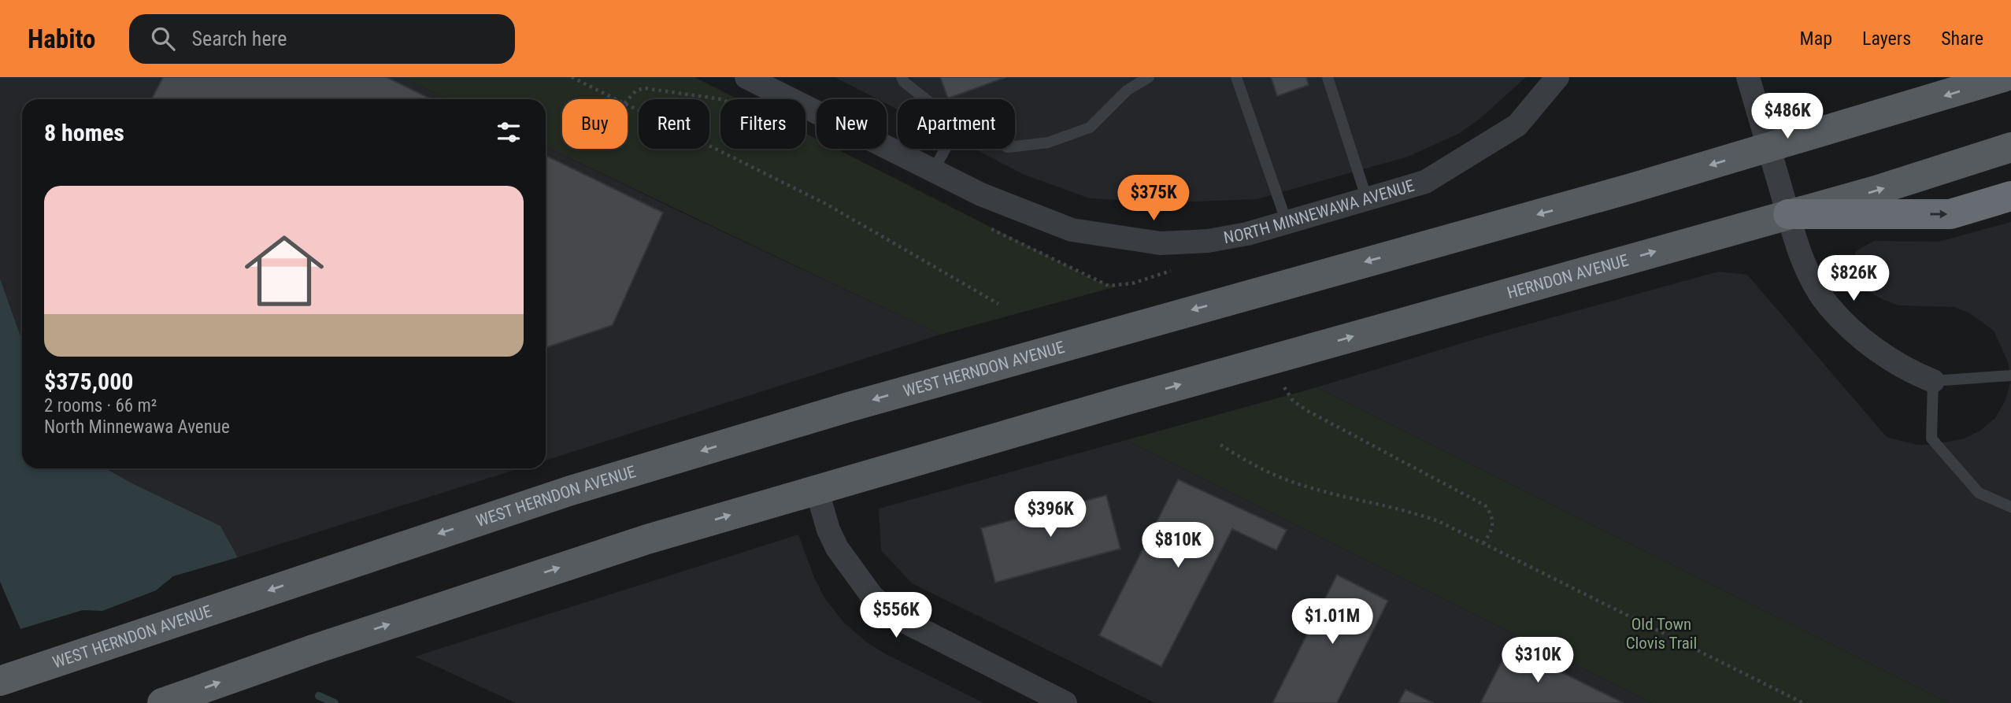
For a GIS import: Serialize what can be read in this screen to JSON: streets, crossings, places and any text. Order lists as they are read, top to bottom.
{
  "streets": {
    "main road": ["HERNDON AVENUE", "WEST HERNDON AVENUE"],
    "street": ["NORTH MINNEWAWA AVENUE"]
  },
  "one_way": ["HERNDON AVENUE"],
  "parks": ["Old Town Clovis Trail"],
  "page": {
    "header": "Habito",
    "search": "Search here",
    "nav": ["Map", "Layers", "Share"],
    "price": [
      "$486K",
      "$375K",
      "$826K",
      "$396K",
      "$810K",
      "$556K",
      "$1.01M",
      "$310K"
    ],
    "chip": [
      "Buy",
      "Rent",
      "Filters",
      "New",
      "Apartment"
    ],
    "heading": "8 homes",
    "list": [
      {
        "name": "$375,000",
        "note": "2 rooms · 66 m² · North Minnewawa Avenue"
      }
    ]
  }
}
